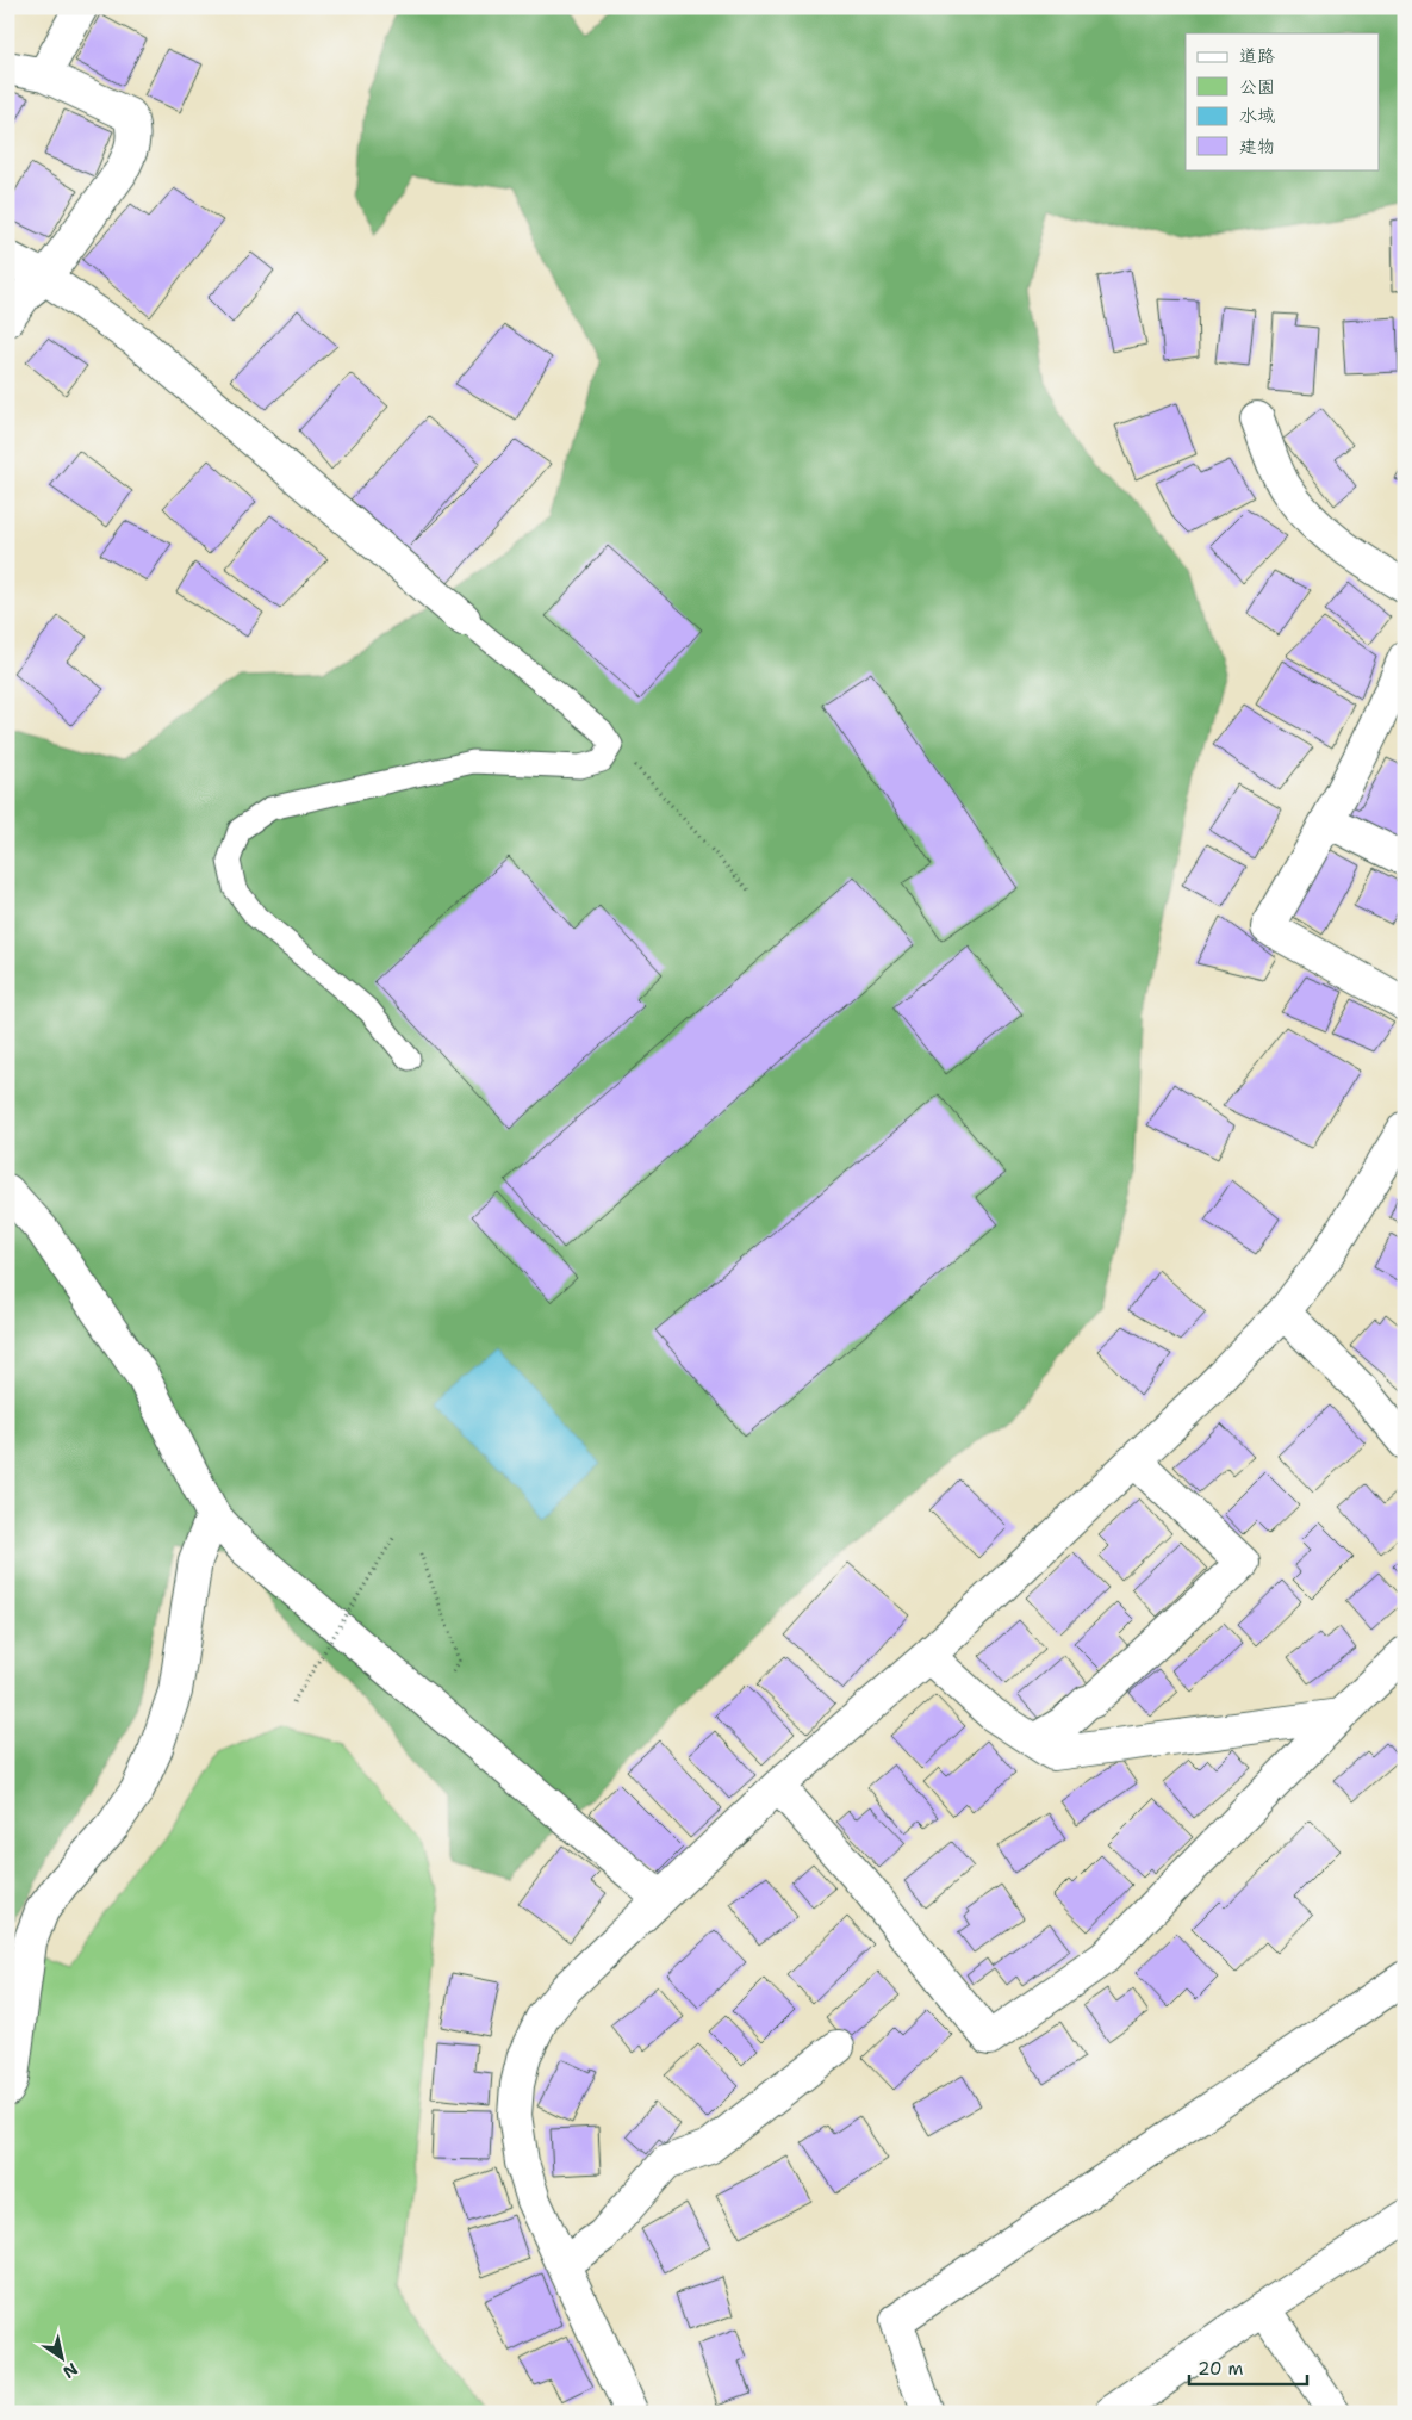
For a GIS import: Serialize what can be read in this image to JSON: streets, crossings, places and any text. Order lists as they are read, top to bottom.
{
  "legend": [
    "道路",
    "公園",
    "水域",
    "建物"
  ],
  "scale_bar": "20 m",
  "north": "bottom right"
}
